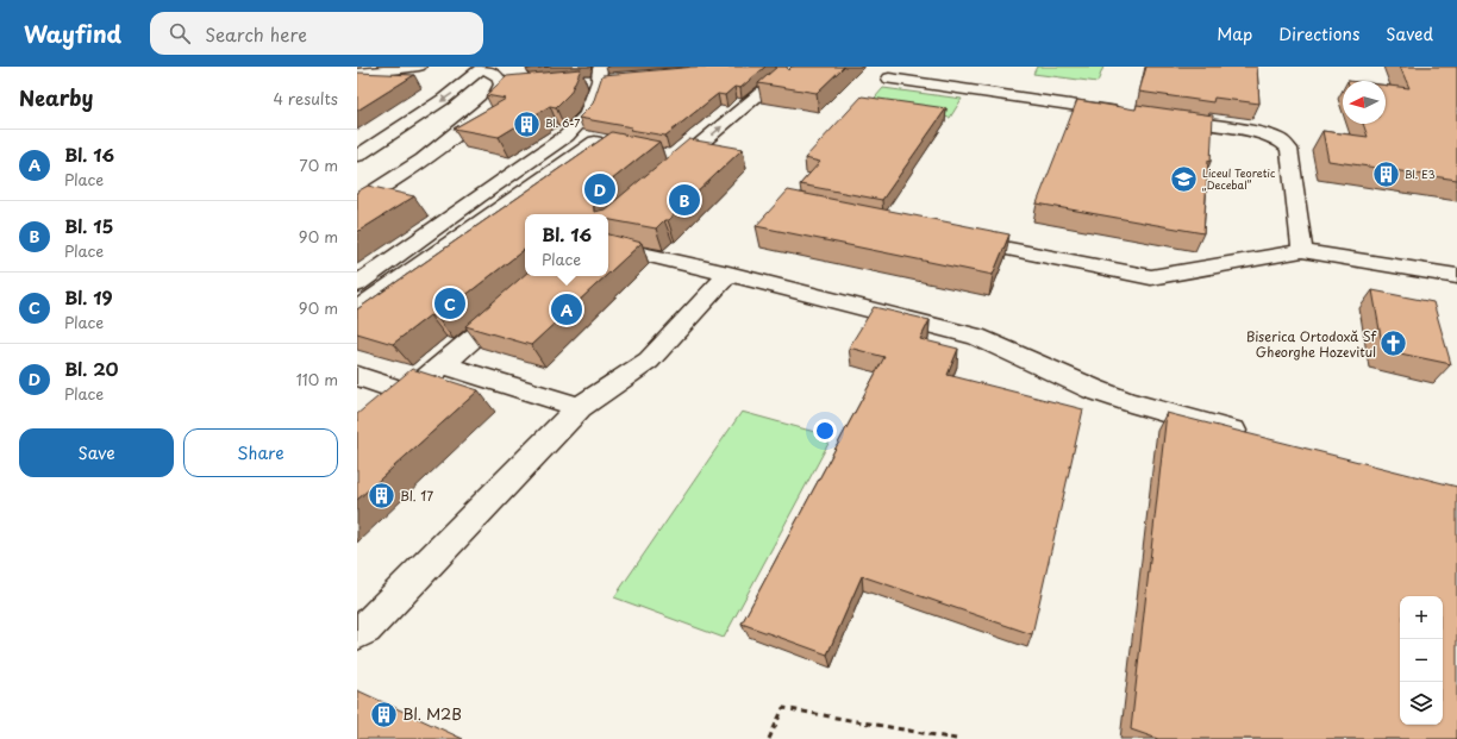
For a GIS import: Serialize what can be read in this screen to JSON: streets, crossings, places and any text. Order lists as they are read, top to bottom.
{
  "places": {
    "building": [
      "Bl. 6-7",
      "Bl. E3",
      "Bl. 17",
      "Bl. M2B"
    ],
    "school or university": ["Liceul Teoretic „Decebal”"],
    "church": ["Biserica Ortodoxă Sf Gheorghe Hozevitul"]
  },
  "north": "left",
  "page": {
    "header": "Wayfind",
    "search": "Search here",
    "nav": ["Map", "Directions", "Saved"],
    "heading": ["Nearby", "4 results"],
    "list": [
      {
        "mark": "A",
        "name": "Bl. 16",
        "note": "Place",
        "value": "70 m"
      },
      {
        "mark": "B",
        "name": "Bl. 15",
        "note": "Place",
        "value": "90 m"
      },
      {
        "mark": "C",
        "name": "Bl. 19",
        "note": "Place",
        "value": "90 m"
      },
      {
        "mark": "D",
        "name": "Bl. 20",
        "note": "Place",
        "value": "110 m"
      }
    ],
    "pins": [
      "D",
      "B",
      "C",
      "A"
    ],
    "popup": ["Bl. 16", "Place"],
    "buttons": ["Save", "Share"],
    "map_buttons": ["+", "−"]
  }
}
